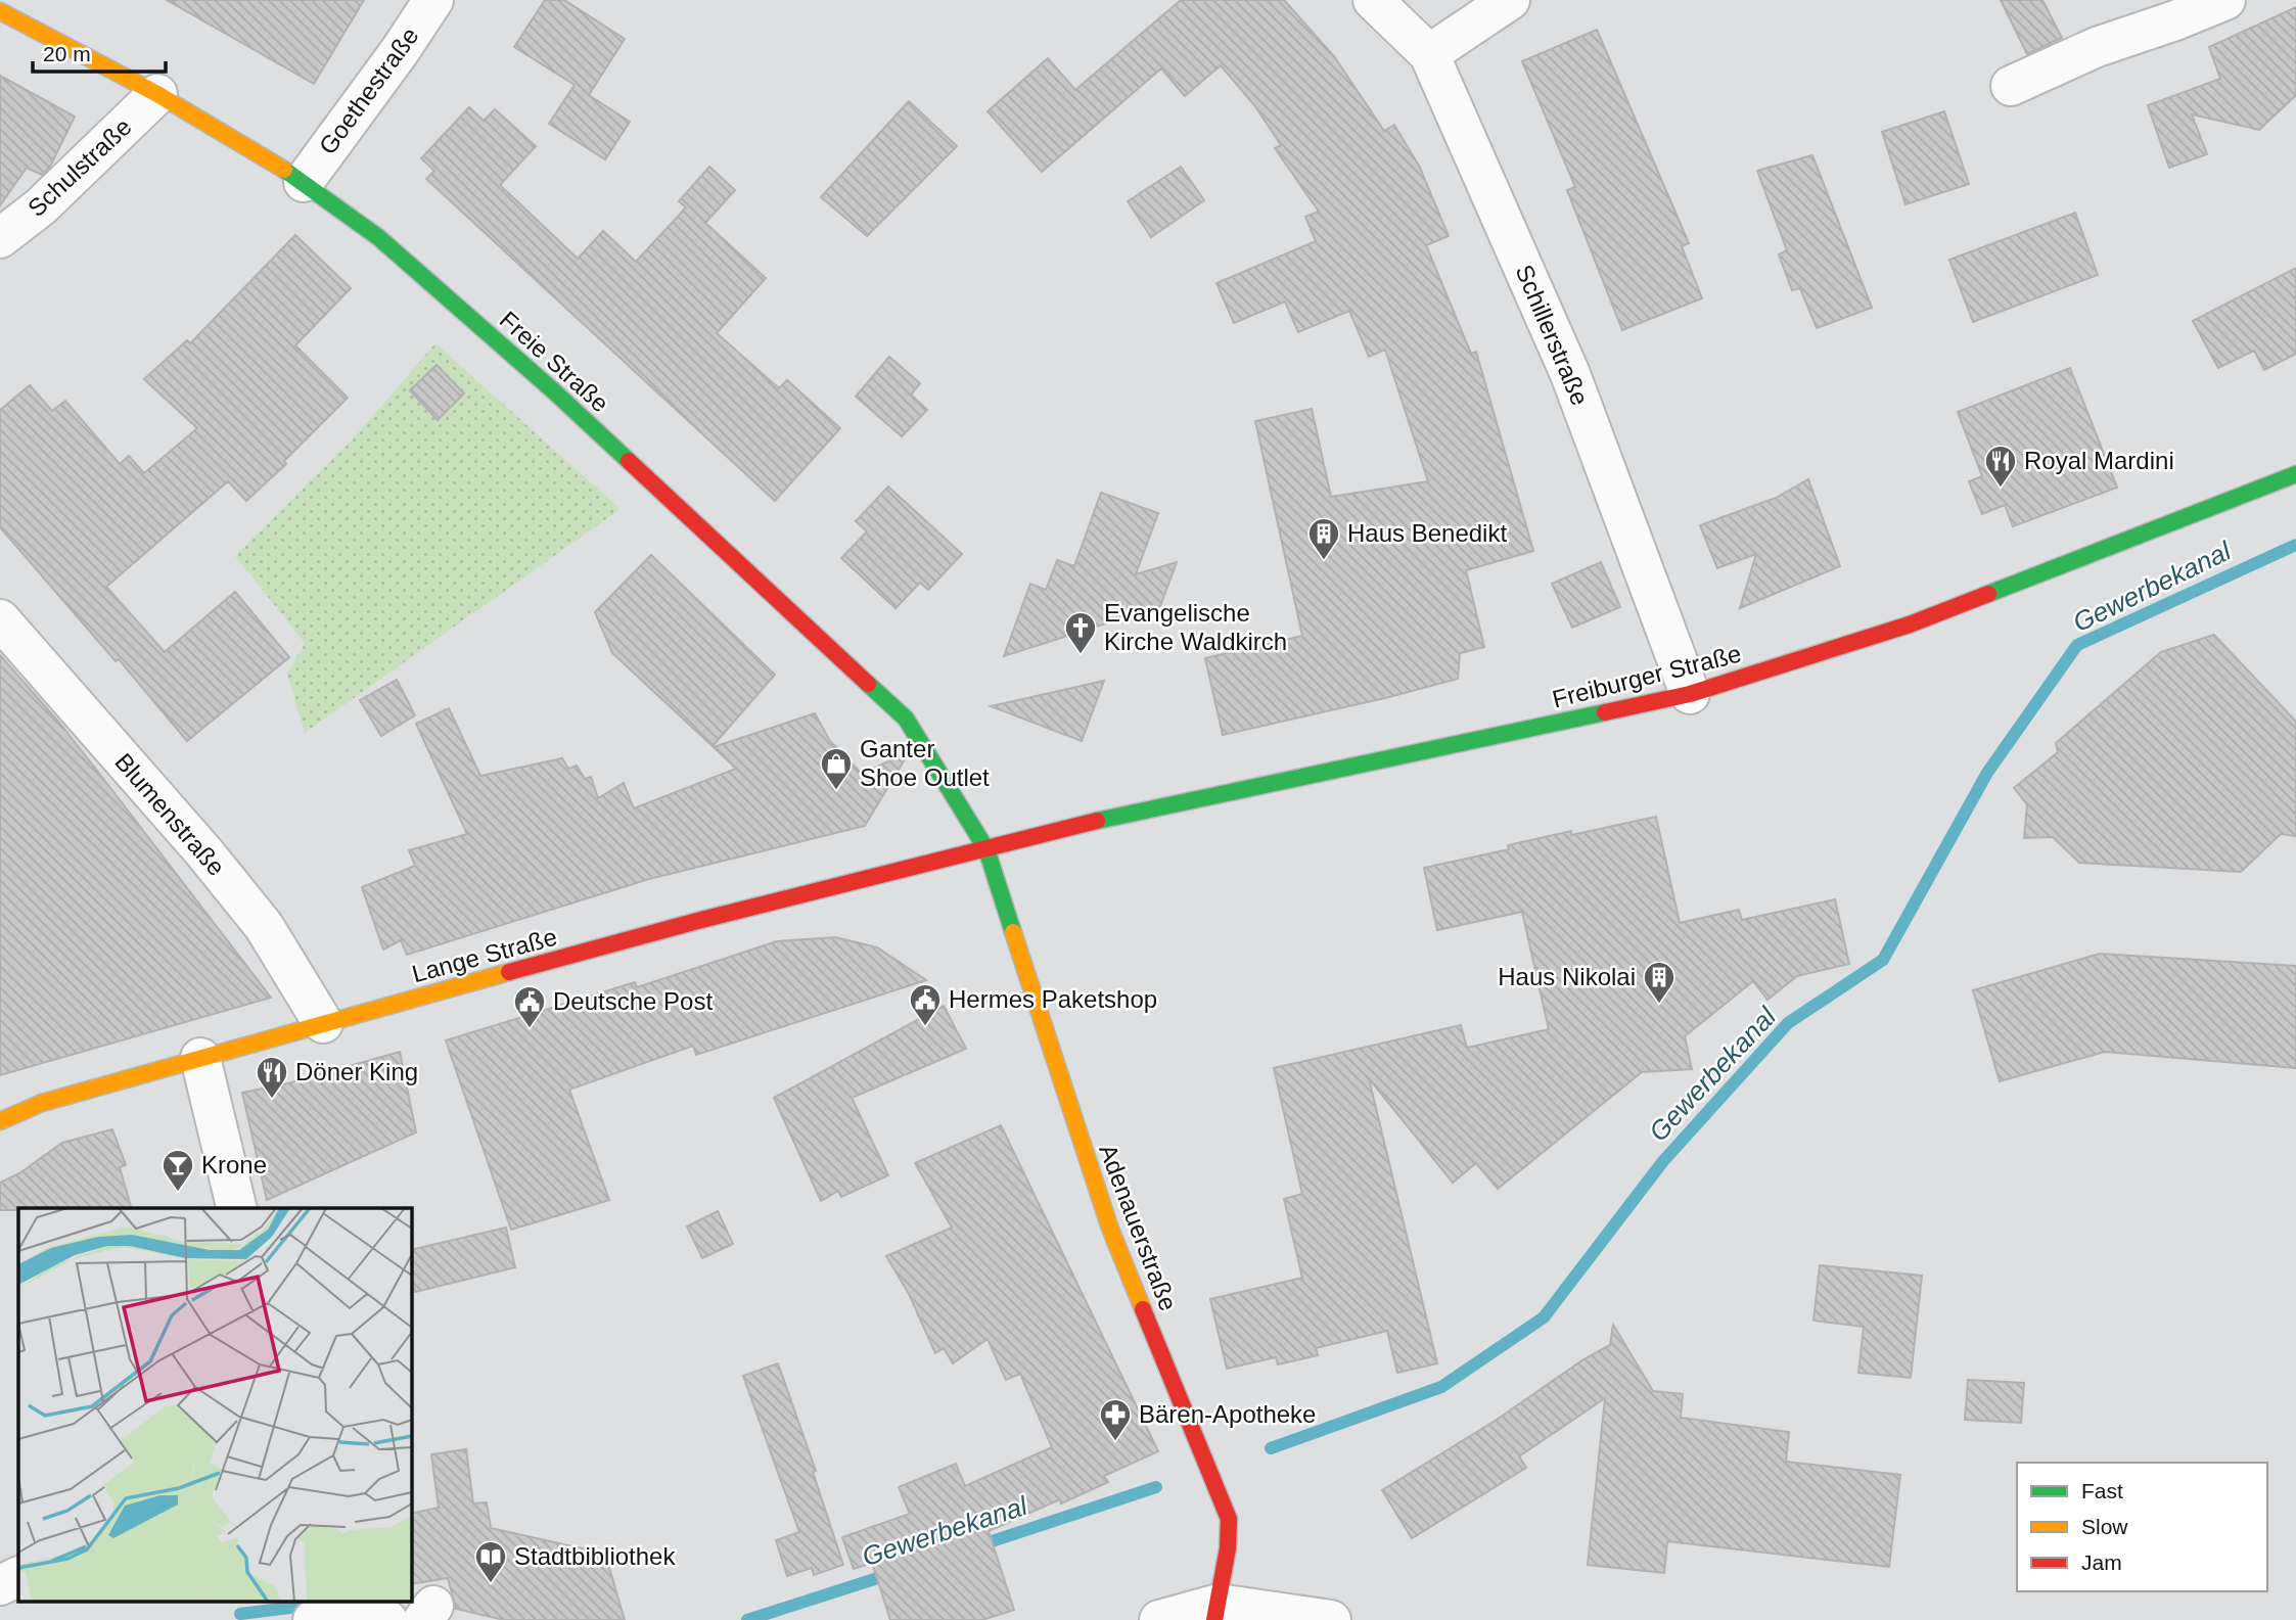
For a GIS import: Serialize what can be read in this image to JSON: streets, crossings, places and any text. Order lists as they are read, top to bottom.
{
  "streets": {
    "street": [
      "Goethestraße",
      "Schulstraße",
      "Schillerstraße",
      "Freie Straße",
      "Freiburger Straße",
      "Blumenstraße",
      "Lange Straße",
      "Adenauerstraße"
    ]
  },
  "crossings": [
    ["Goethestraße", "Freie Straße"],
    ["Schulstraße", "Freie Straße"],
    ["Schillerstraße", "Freiburger Straße"],
    ["Freie Straße", "Freiburger Straße"],
    ["Freie Straße", "Lange Straße"],
    ["Freie Straße", "Adenauerstraße"],
    ["Freiburger Straße", "Lange Straße"],
    ["Freiburger Straße", "Adenauerstraße"],
    ["Blumenstraße", "Lange Straße"],
    ["Lange Straße", "Adenauerstraße"]
  ],
  "water": ["Gewerbekanal"],
  "places": {
    "restaurant": ["Royal Mardini", "Döner King"],
    "building": ["Haus Benedikt", "Haus Nikolai"],
    "church": ["Evangelische Kirche Waldkirch"],
    "shop": ["Ganter Shoe Outlet"],
    "public building": ["Hermes Paketshop", "Deutsche Post"],
    "bar": ["Krone"],
    "pharmacy": ["Bären-Apotheke"],
    "library": ["Stadtbibliothek"]
  },
  "legend": ["Fast", "Slow", "Jam"],
  "scale_bar": "20 m"
}
